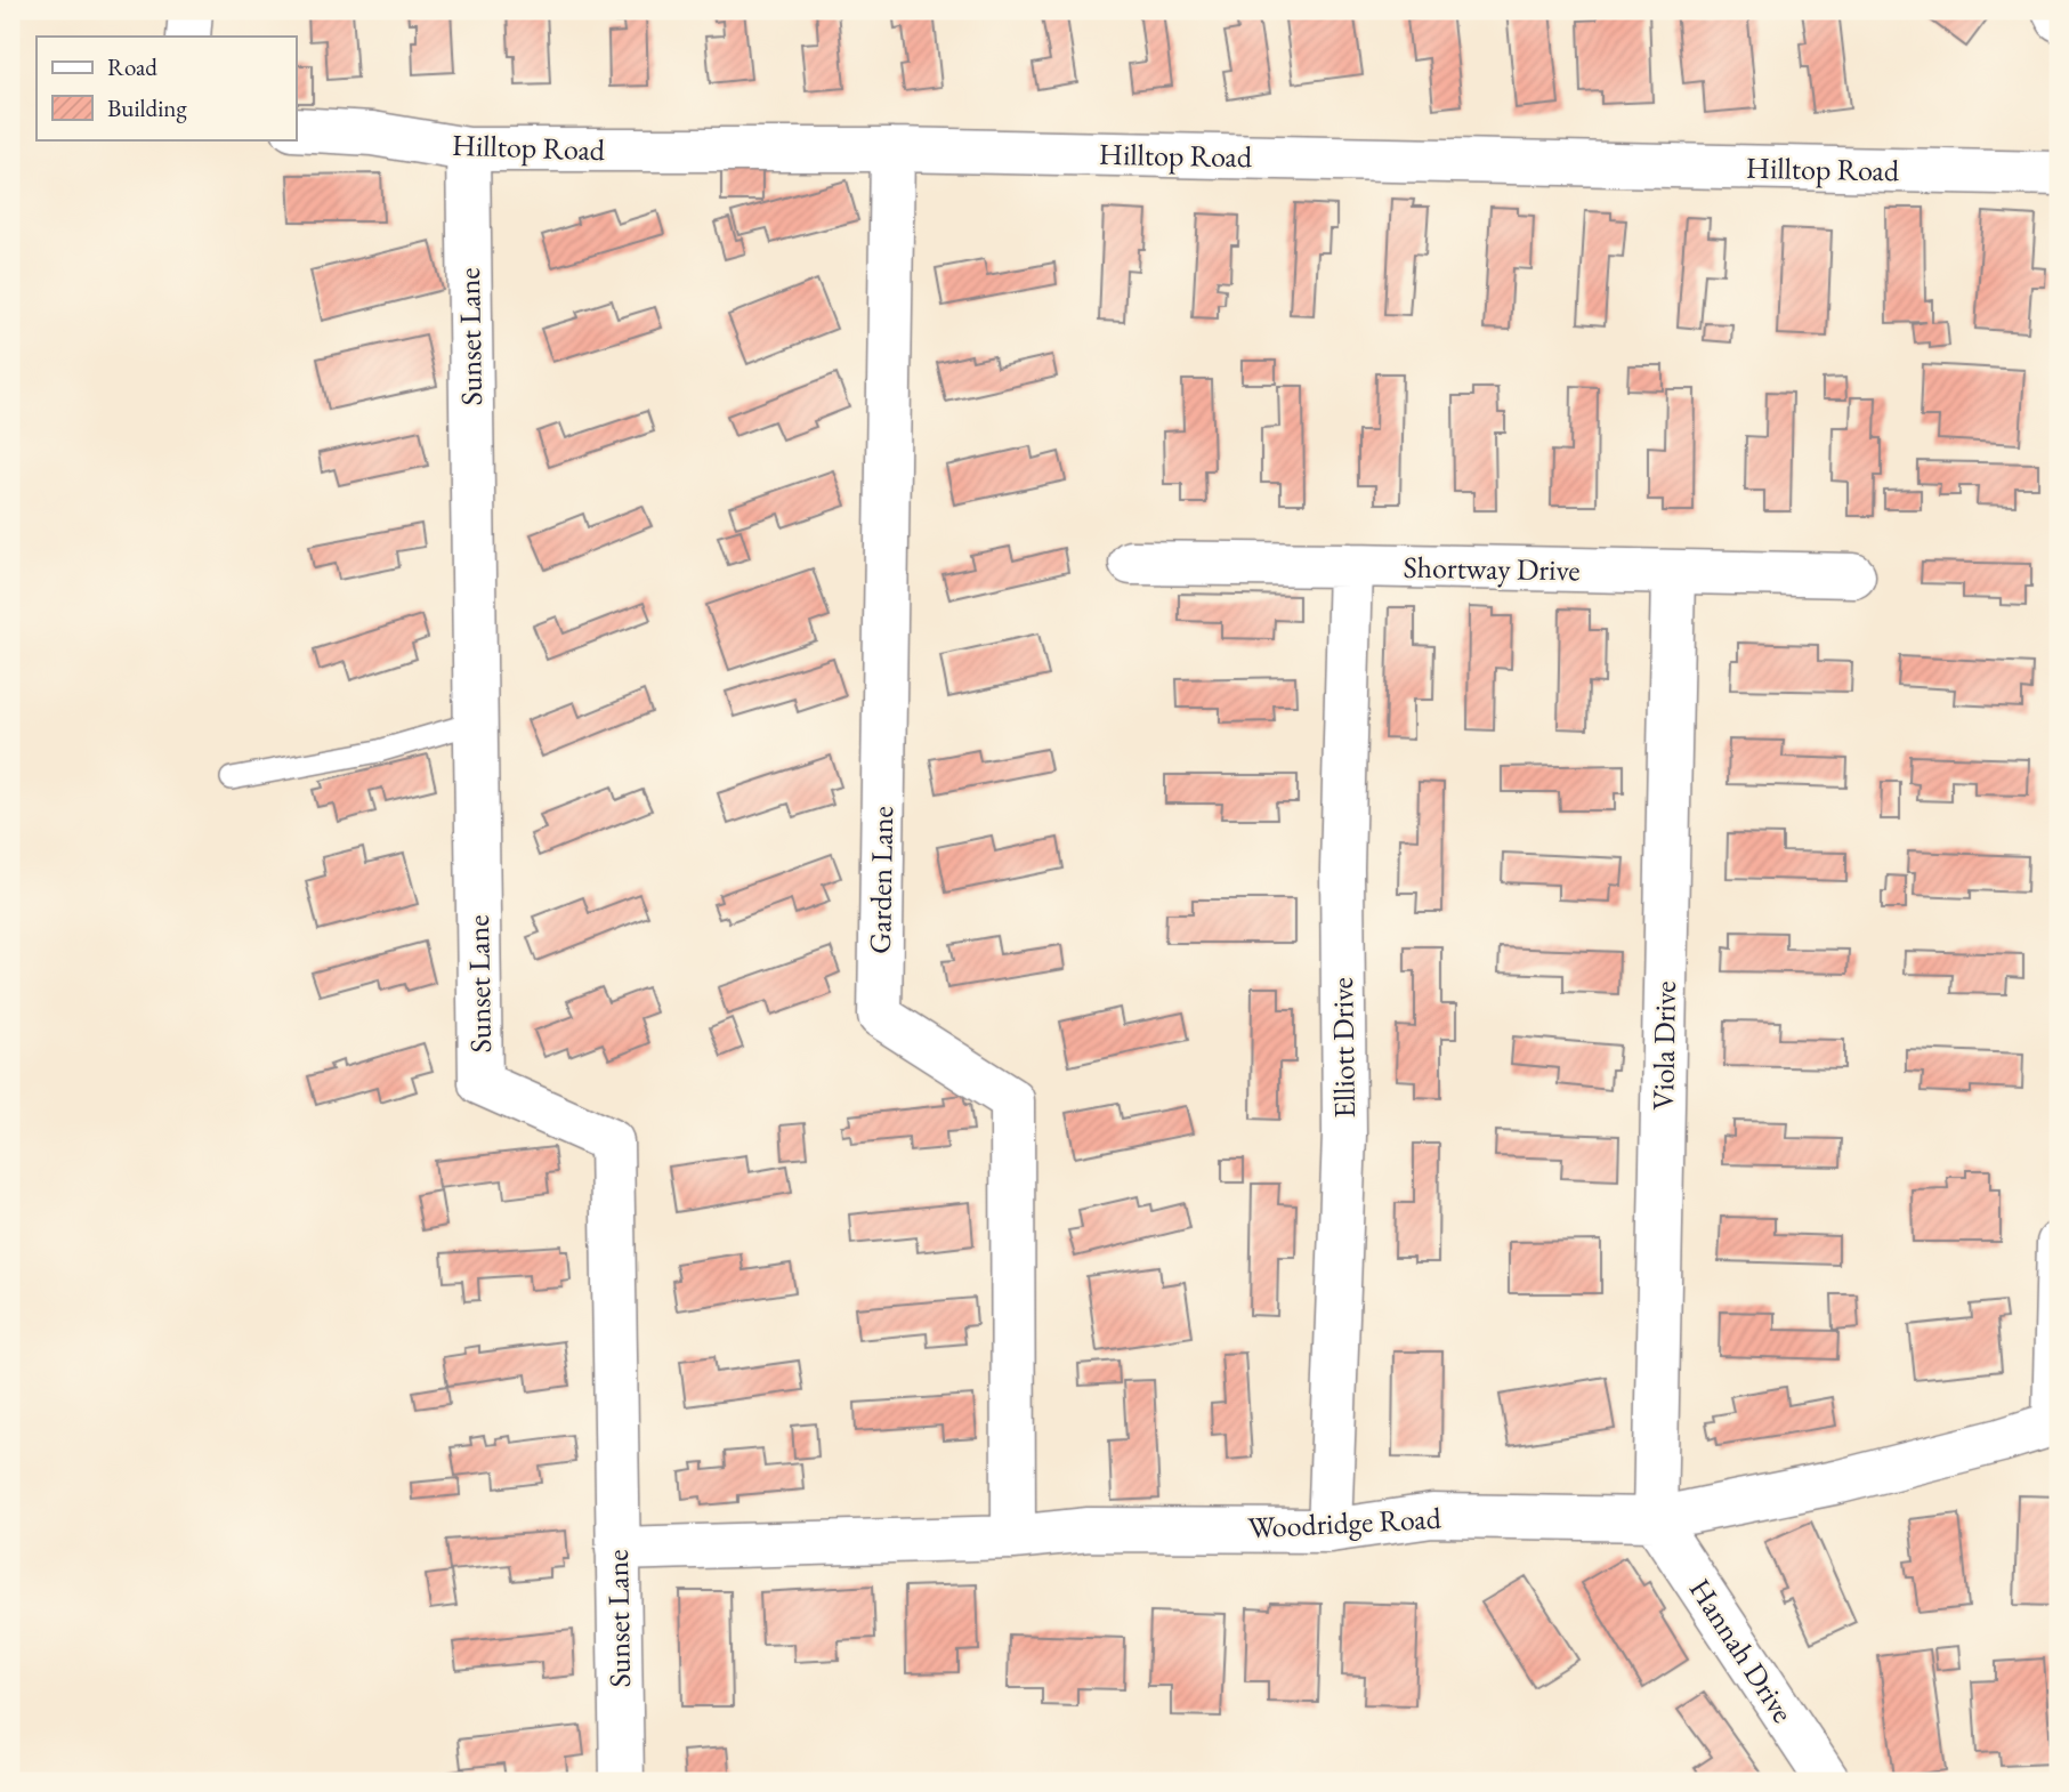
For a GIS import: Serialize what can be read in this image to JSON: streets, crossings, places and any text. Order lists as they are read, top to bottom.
{
  "streets": {
    "street": [
      "Hilltop Road",
      "Sunset Lane",
      "Shortway Drive",
      "Garden Lane",
      "Viola Drive",
      "Elliott Drive",
      "Woodridge Road",
      "Hannah Drive"
    ]
  },
  "crossings": [
    ["Hilltop Road", "Sunset Lane"],
    ["Hilltop Road", "Garden Lane"],
    ["Sunset Lane", "Woodridge Road"],
    ["Shortway Drive", "Viola Drive"],
    ["Shortway Drive", "Elliott Drive"],
    ["Garden Lane", "Woodridge Road"],
    ["Viola Drive", "Woodridge Road"],
    ["Viola Drive", "Hannah Drive"],
    ["Elliott Drive", "Woodridge Road"],
    ["Woodridge Road", "Hannah Drive"]
  ],
  "legend": ["Road", "Building"]
}
